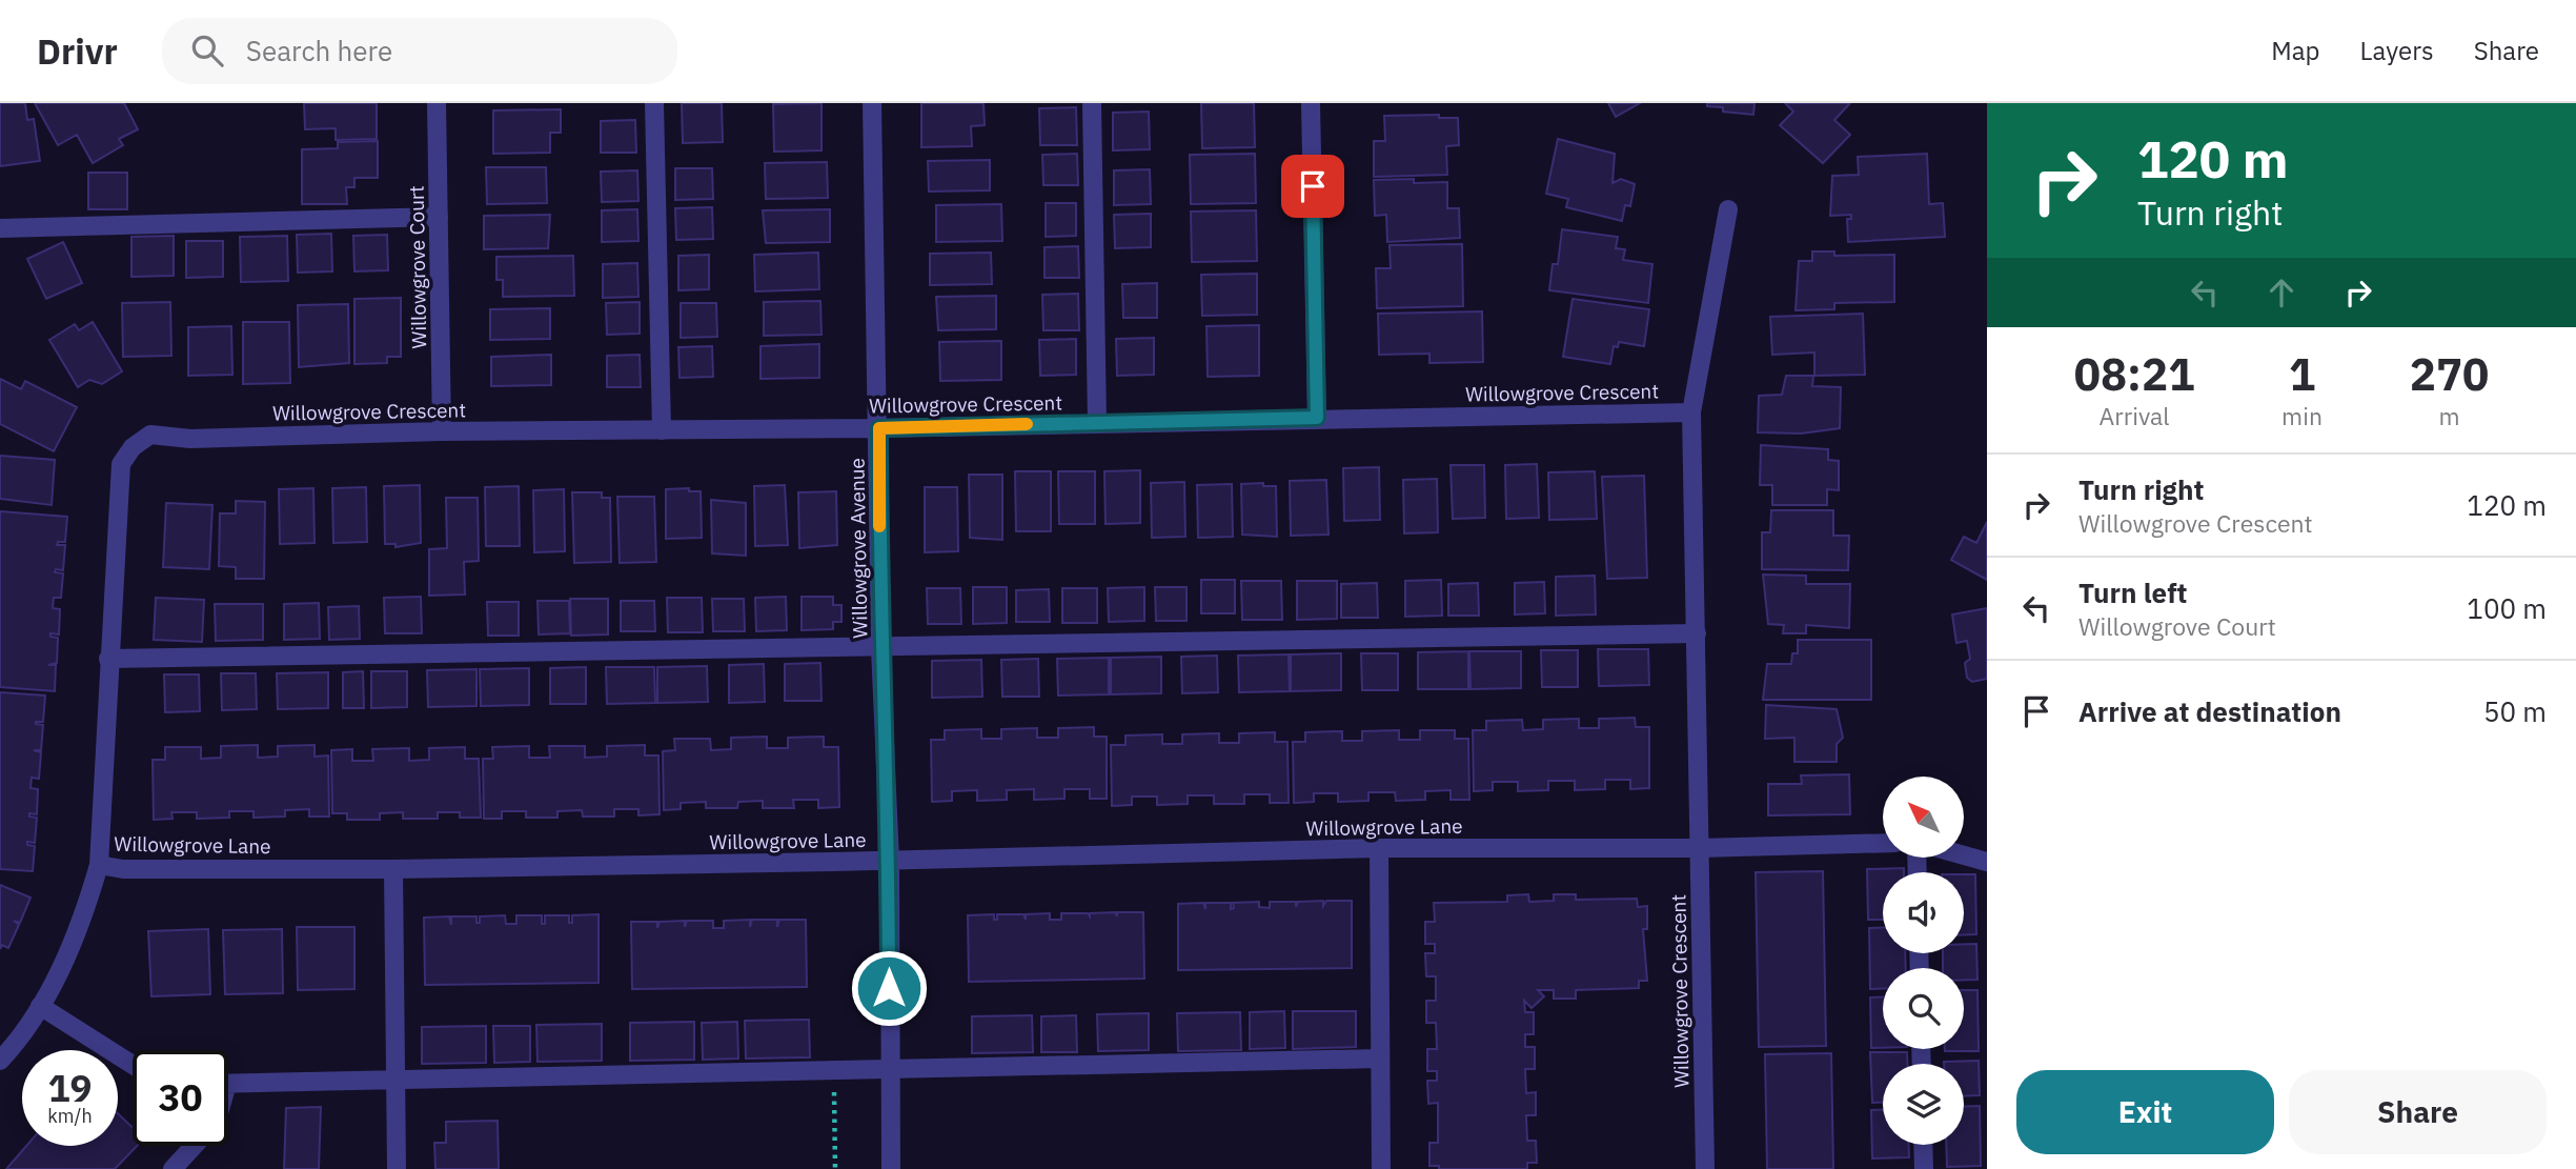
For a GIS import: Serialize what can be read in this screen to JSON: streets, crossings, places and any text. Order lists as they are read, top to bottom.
{
  "streets": {
    "street": [
      "Willowgrove Court",
      "Willowgrove Crescent",
      "Willowgrove Avenue",
      "Willowgrove Lane"
    ]
  },
  "crossings": [
    ["Willowgrove Court", "Willowgrove Crescent"],
    ["Willowgrove Crescent", "Willowgrove Avenue"],
    ["Willowgrove Crescent", "Willowgrove Lane"],
    ["Willowgrove Avenue", "Willowgrove Lane"]
  ],
  "north": "top left",
  "page": {
    "header": "Drivr",
    "search": "Search here",
    "nav": ["Map", "Layers", "Share"],
    "turn": ["120 m", "Turn right"],
    "eta": [
      "08:21",
      "Arrival",
      "1",
      "min",
      "270",
      "m"
    ],
    "list": [
      {
        "name": "Turn right",
        "note": "Willowgrove Crescent",
        "value": "120 m"
      },
      {
        "name": "Turn left",
        "note": "Willowgrove Court",
        "value": "100 m"
      },
      {
        "name": "Arrive at destination",
        "value": "50 m"
      }
    ],
    "speed": "19 km/h",
    "limit": "30",
    "buttons": ["Exit", "Share"]
  }
}
